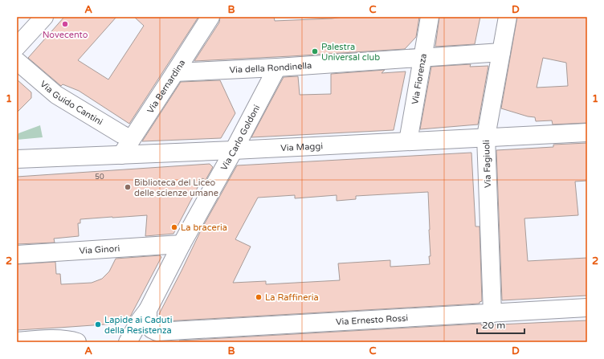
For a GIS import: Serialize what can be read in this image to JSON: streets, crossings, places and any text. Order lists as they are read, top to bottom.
{
  "streets": {
    "street": [
      "Via della Rondinella",
      "Via Fiorenza",
      "Via Bernardina",
      "Via Guido Cantini",
      "Via Carlo Goldoni",
      "Via Maggi",
      "Via Fagiuoli",
      "Via Ginori",
      "Via Ernesto Rossi"
    ]
  },
  "crossings": [
    ["Via della Rondinella", "Via Fiorenza"],
    ["Via della Rondinella", "Via Bernardina"],
    ["Via della Rondinella", "Via Carlo Goldoni"],
    ["Via della Rondinella", "Via Fagiuoli"],
    ["Via Fiorenza", "Via Maggi"],
    ["Via Bernardina", "Via Guido Cantini"],
    ["Via Bernardina", "Via Maggi"],
    ["Via Carlo Goldoni", "Via Maggi"],
    ["Via Carlo Goldoni", "Via Ginori"],
    ["Via Maggi", "Via Fagiuoli"],
    ["Via Fagiuoli", "Via Ernesto Rossi"]
  ],
  "places": [
    "Novecento",
    "Palestra Universal club",
    "Biblioteca del Liceo delle scienze umane",
    "La braceria",
    "La Raffineria",
    "Lapide ai Caduti della Resistenza"
  ],
  "house_numbers": ["50"],
  "scale_bar": "20 m",
  "grid": {
    "columns": [
      "A",
      "B",
      "C",
      "D"
    ],
    "rows": ["1", "2"]
  }
}
